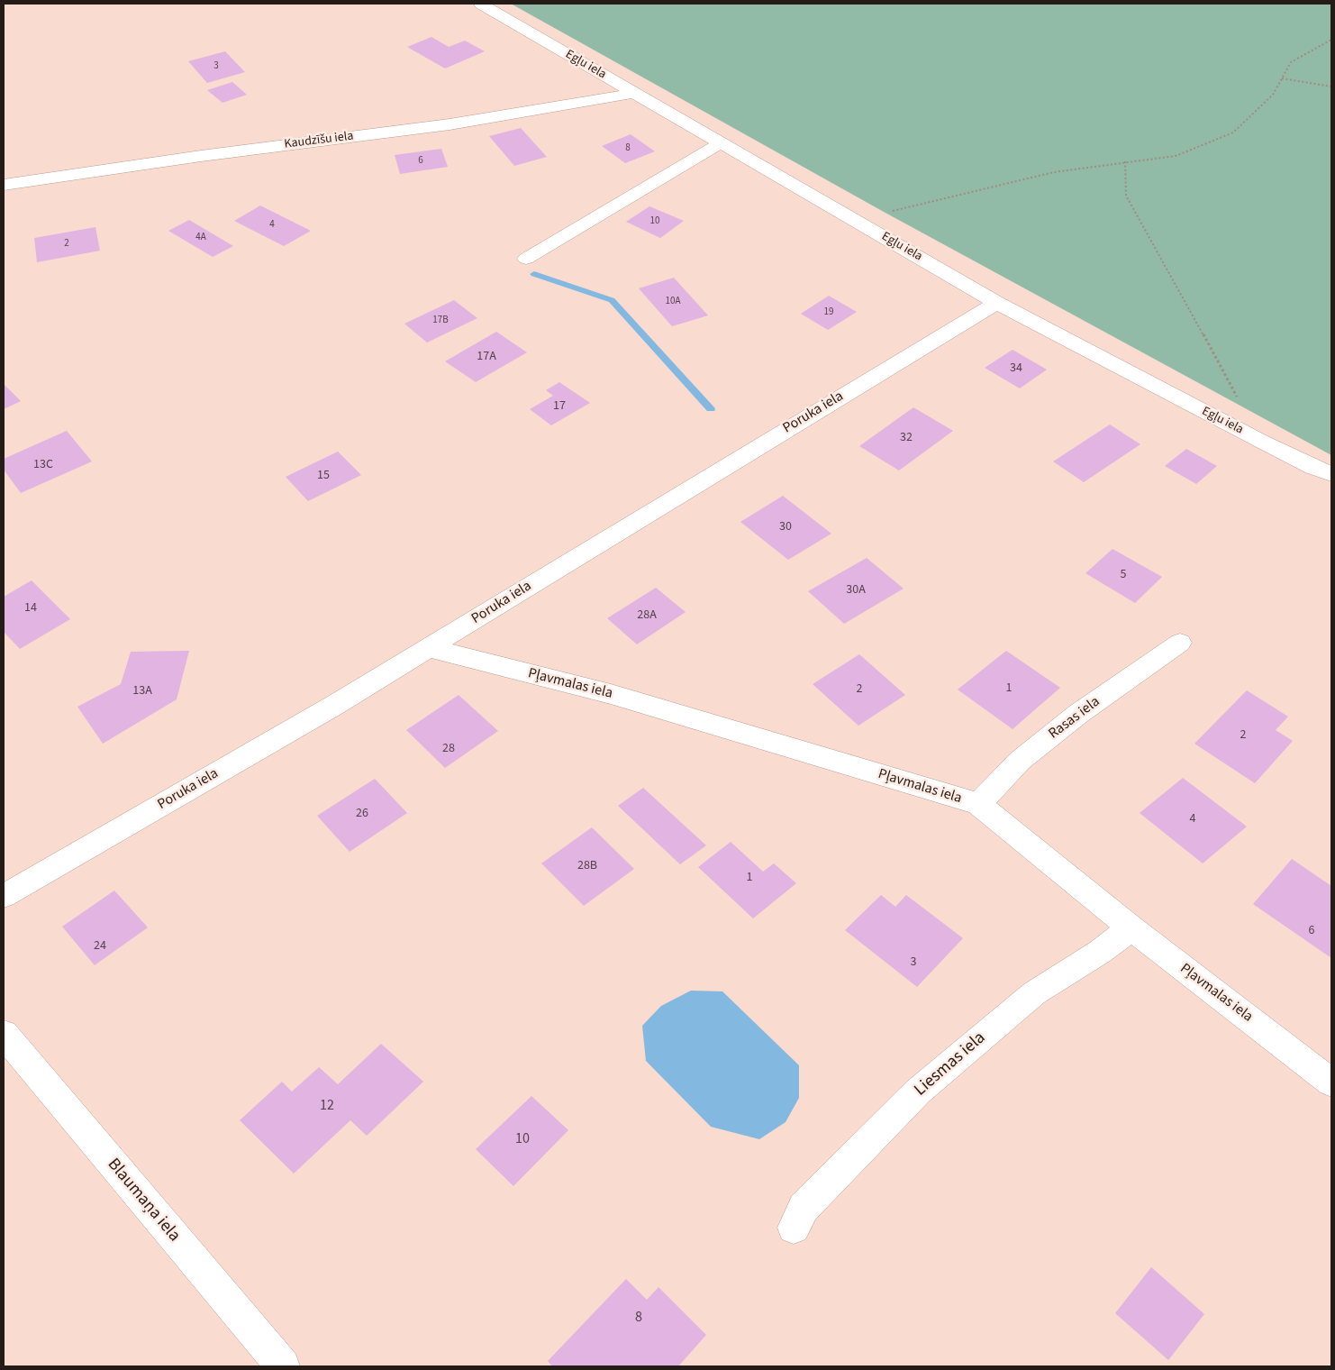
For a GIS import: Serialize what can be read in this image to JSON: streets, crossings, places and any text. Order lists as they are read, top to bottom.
{
  "streets": {
    "street": [
      "Egļu iela",
      "Kaudzīšu iela",
      "Poruka iela",
      "Pļavmalas iela",
      "Rasas iela",
      "Liesmas iela",
      "Blaumaņa iela"
    ]
  },
  "crossings": [
    ["Egļu iela", "Kaudzīšu iela"],
    ["Egļu iela", "Poruka iela"],
    ["Poruka iela", "Pļavmalas iela"],
    ["Pļavmalas iela", "Rasas iela"],
    ["Pļavmalas iela", "Liesmas iela"]
  ],
  "house_numbers": [
    "3",
    "8",
    "6",
    "10",
    "4",
    "4A",
    "2",
    "10A",
    "19",
    "17B",
    "17A",
    "34",
    "17",
    "32",
    "13C",
    "15",
    "30",
    "5",
    "30A",
    "14",
    "28A",
    "1",
    "2",
    "13A",
    "2",
    "28",
    "26",
    "4",
    "28B",
    "1",
    "6",
    "24",
    "3",
    "12",
    "10",
    "8"
  ]
}
